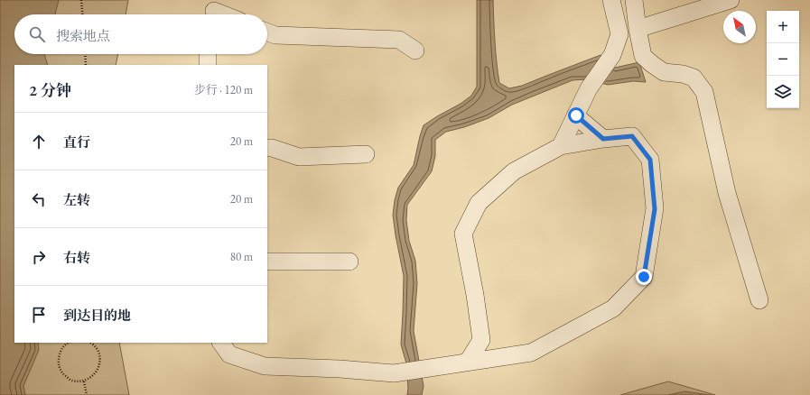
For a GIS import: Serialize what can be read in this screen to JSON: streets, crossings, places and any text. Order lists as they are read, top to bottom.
{
  "north": "top left",
  "page": {
    "map_buttons": ["+", "−"],
    "search": "搜索地点",
    "heading": ["2 分钟", "步行 · 120 m"],
    "list": [
      ["直行", "20 m"],
      ["左转", "20 m"],
      ["右转", "80 m"],
      "到达目的地"
    ]
  }
}
